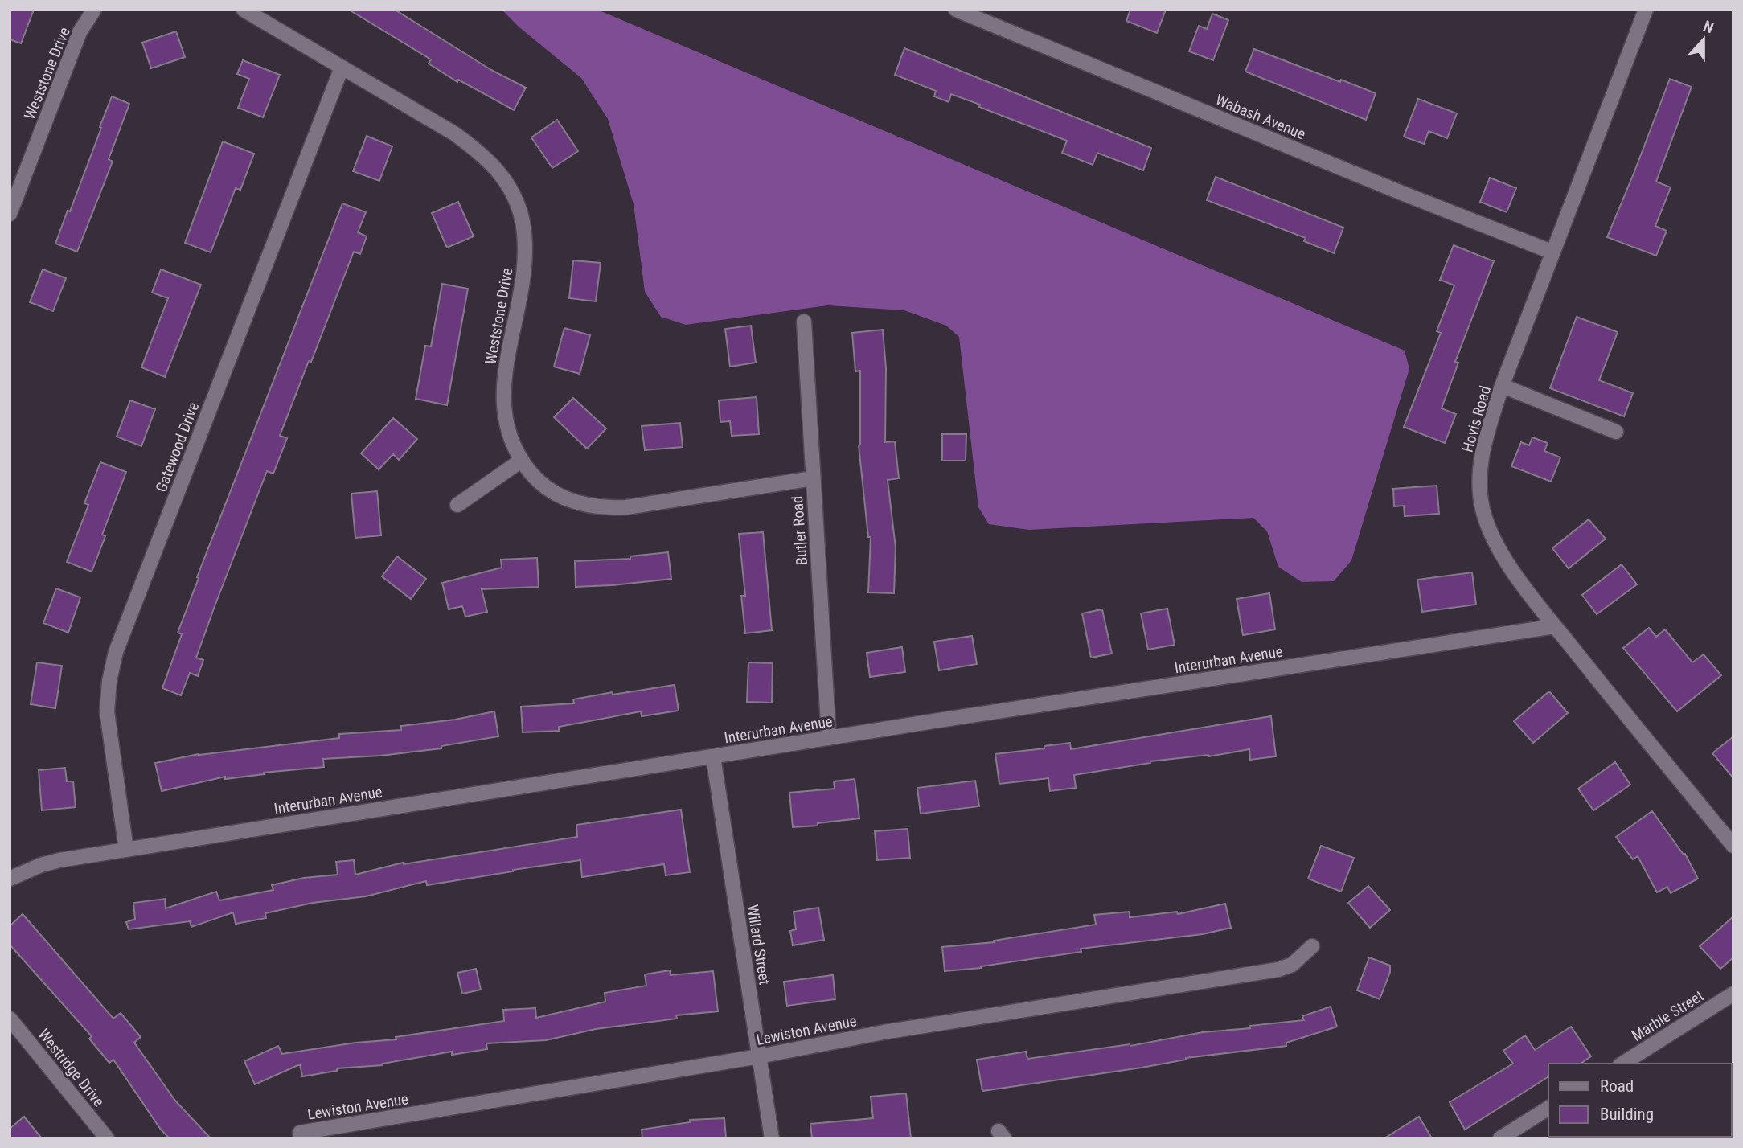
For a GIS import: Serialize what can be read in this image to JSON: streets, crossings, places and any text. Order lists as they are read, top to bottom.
{
  "streets": {
    "street": [
      "Weststone Drive",
      "Wabash Avenue",
      "Hovis Road",
      "Gatewood Drive",
      "Butler Road",
      "Interurban Avenue",
      "Willard Street",
      "Marble Street",
      "Lewiston Avenue",
      "Westridge Drive"
    ]
  },
  "crossings": [
    ["Weststone Drive", "Gatewood Drive"],
    ["Weststone Drive", "Butler Road"],
    ["Wabash Avenue", "Hovis Road"],
    ["Hovis Road", "Interurban Avenue"],
    ["Gatewood Drive", "Interurban Avenue"],
    ["Butler Road", "Interurban Avenue"],
    ["Interurban Avenue", "Willard Street"],
    ["Willard Street", "Lewiston Avenue"]
  ],
  "legend": ["Road", "Building"],
  "north": "top"
}
